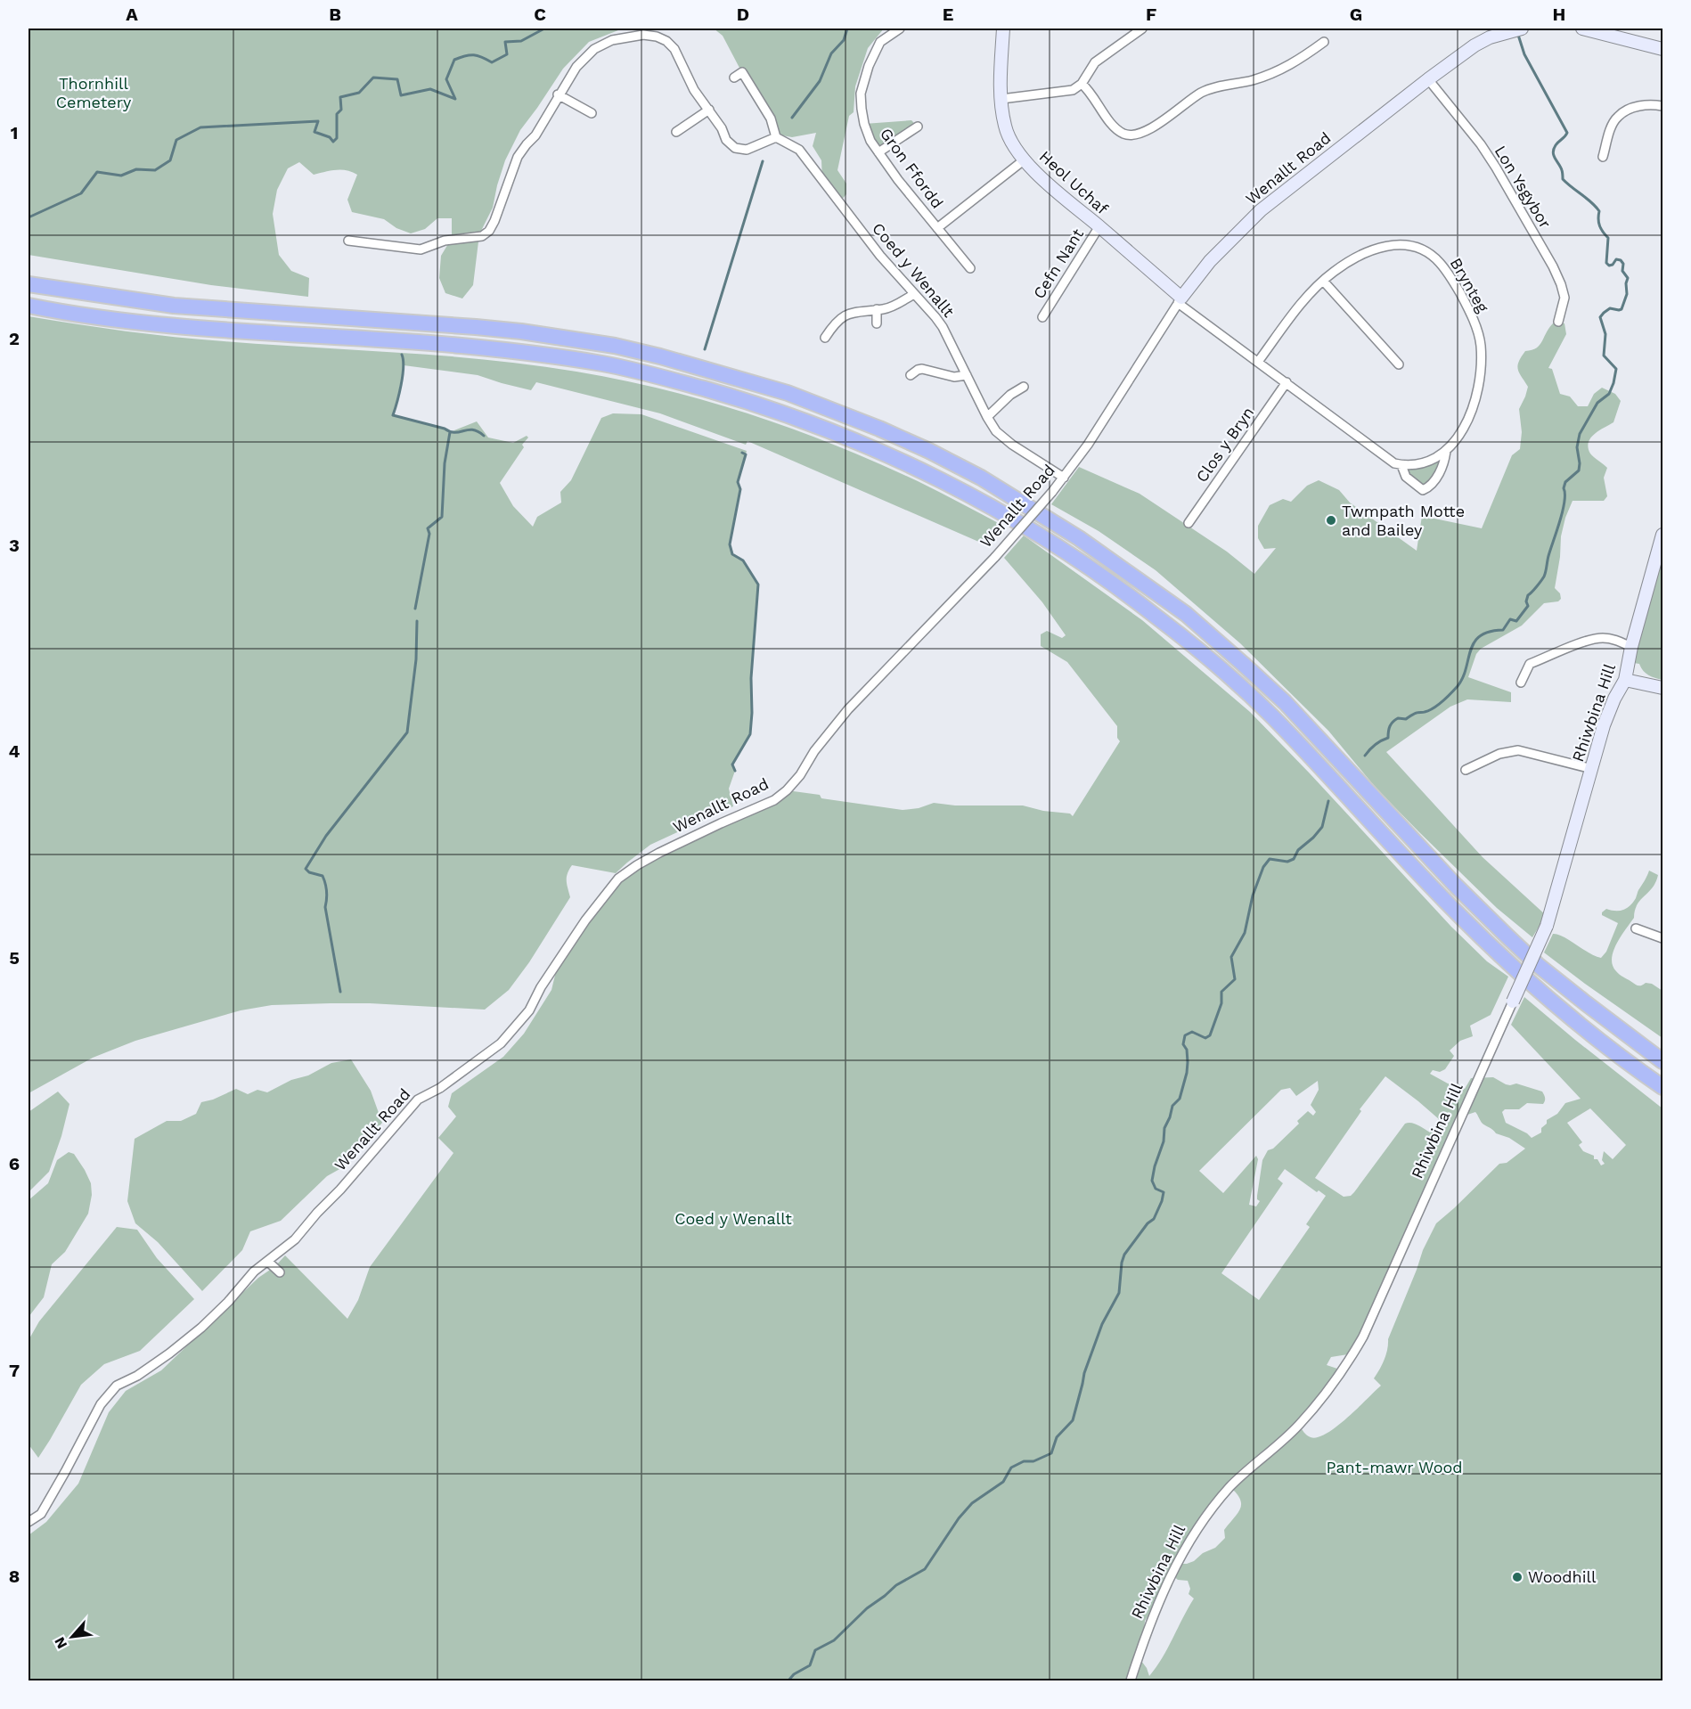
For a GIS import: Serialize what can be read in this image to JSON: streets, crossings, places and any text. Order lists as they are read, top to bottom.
{
  "streets": {
    "street": [
      "Gron Ffordd",
      "Wenallt Road",
      "Heol Uchaf",
      "Lon Ysgybor",
      "Cefn Nant",
      "Coed y Wenallt",
      "Brynteg",
      "Clos y Bryn",
      "Rhiwbina Hill"
    ]
  },
  "crossings": [
    ["Gron Ffordd", "Heol Uchaf"],
    ["Wenallt Road", "Heol Uchaf"],
    ["Wenallt Road", "Lon Ysgybor"],
    ["Wenallt Road", "Coed y Wenallt"],
    ["Wenallt Road", "Brynteg"],
    ["Heol Uchaf", "Cefn Nant"],
    ["Heol Uchaf", "Brynteg"],
    ["Brynteg", "Clos y Bryn"]
  ],
  "parks": ["Thornhill Cemetery", "Coed y Wenallt", "Pant-mawr Wood"],
  "places": ["Twmpath Motte and Bailey", "Woodhill"],
  "north": "bottom left",
  "grid": {
    "columns": [
      "A",
      "B",
      "C",
      "D",
      "E",
      "F",
      "G",
      "H"
    ],
    "rows": [
      "1",
      "2",
      "3",
      "4",
      "5",
      "6",
      "7",
      "8"
    ]
  }
}
